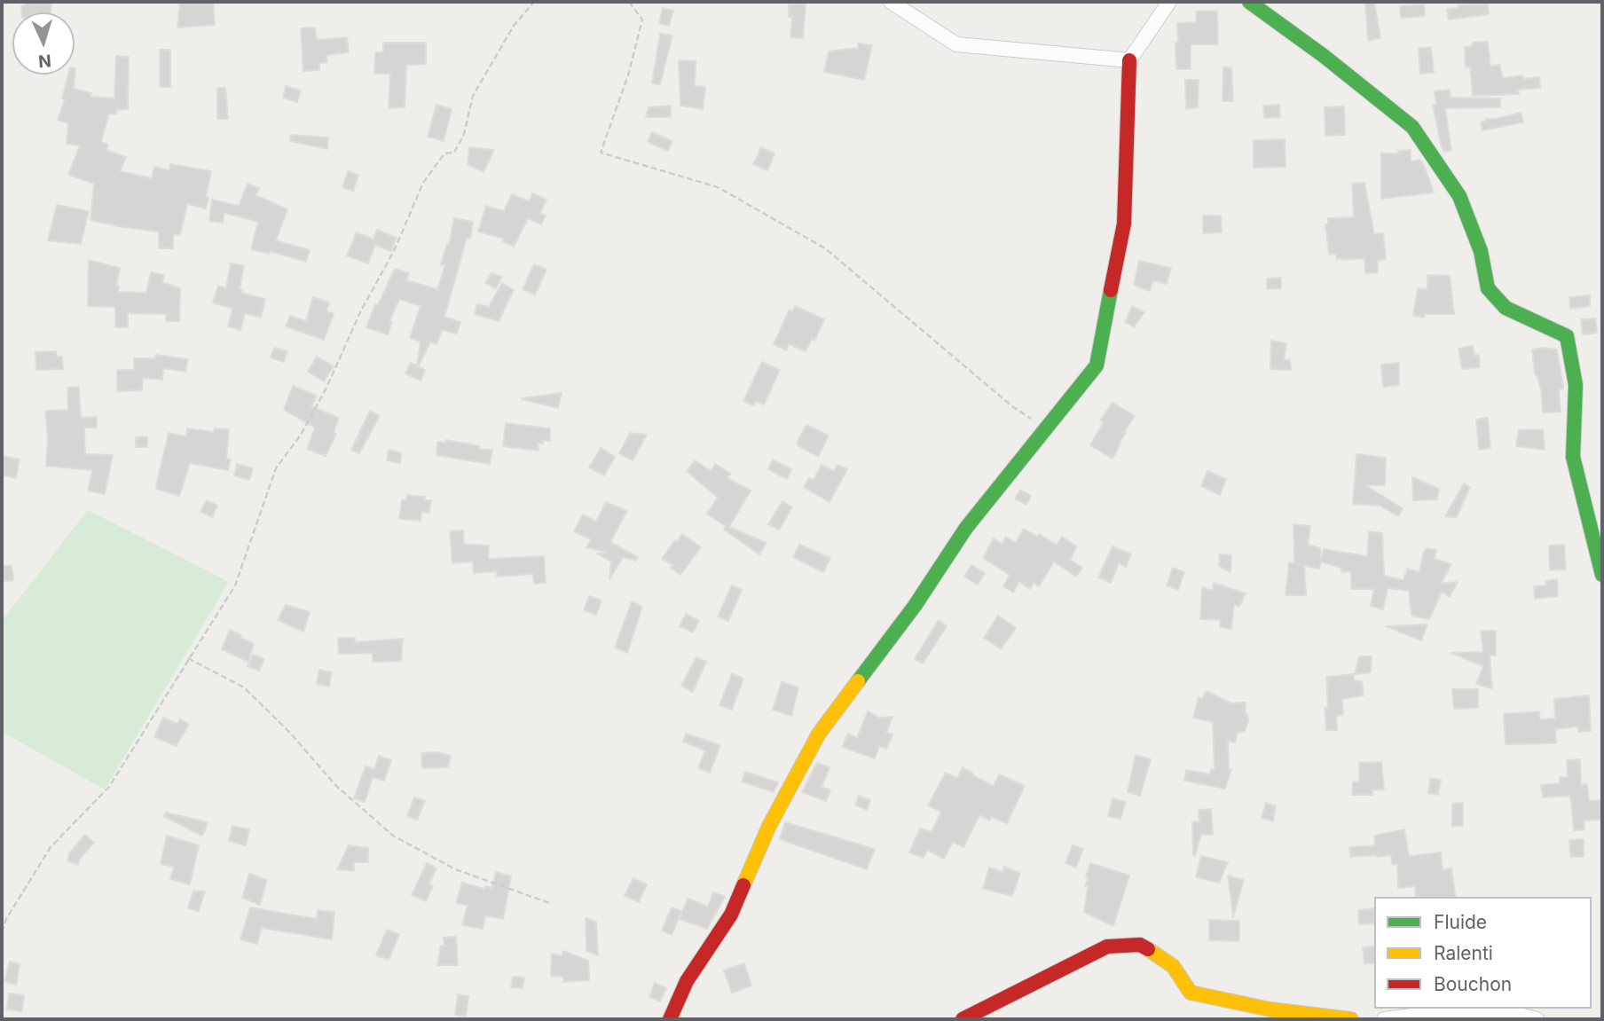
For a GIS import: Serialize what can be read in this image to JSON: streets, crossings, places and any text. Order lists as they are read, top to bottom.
{
  "legend": ["Fluide", "Ralenti", "Bouchon"],
  "north": "bottom"
}
